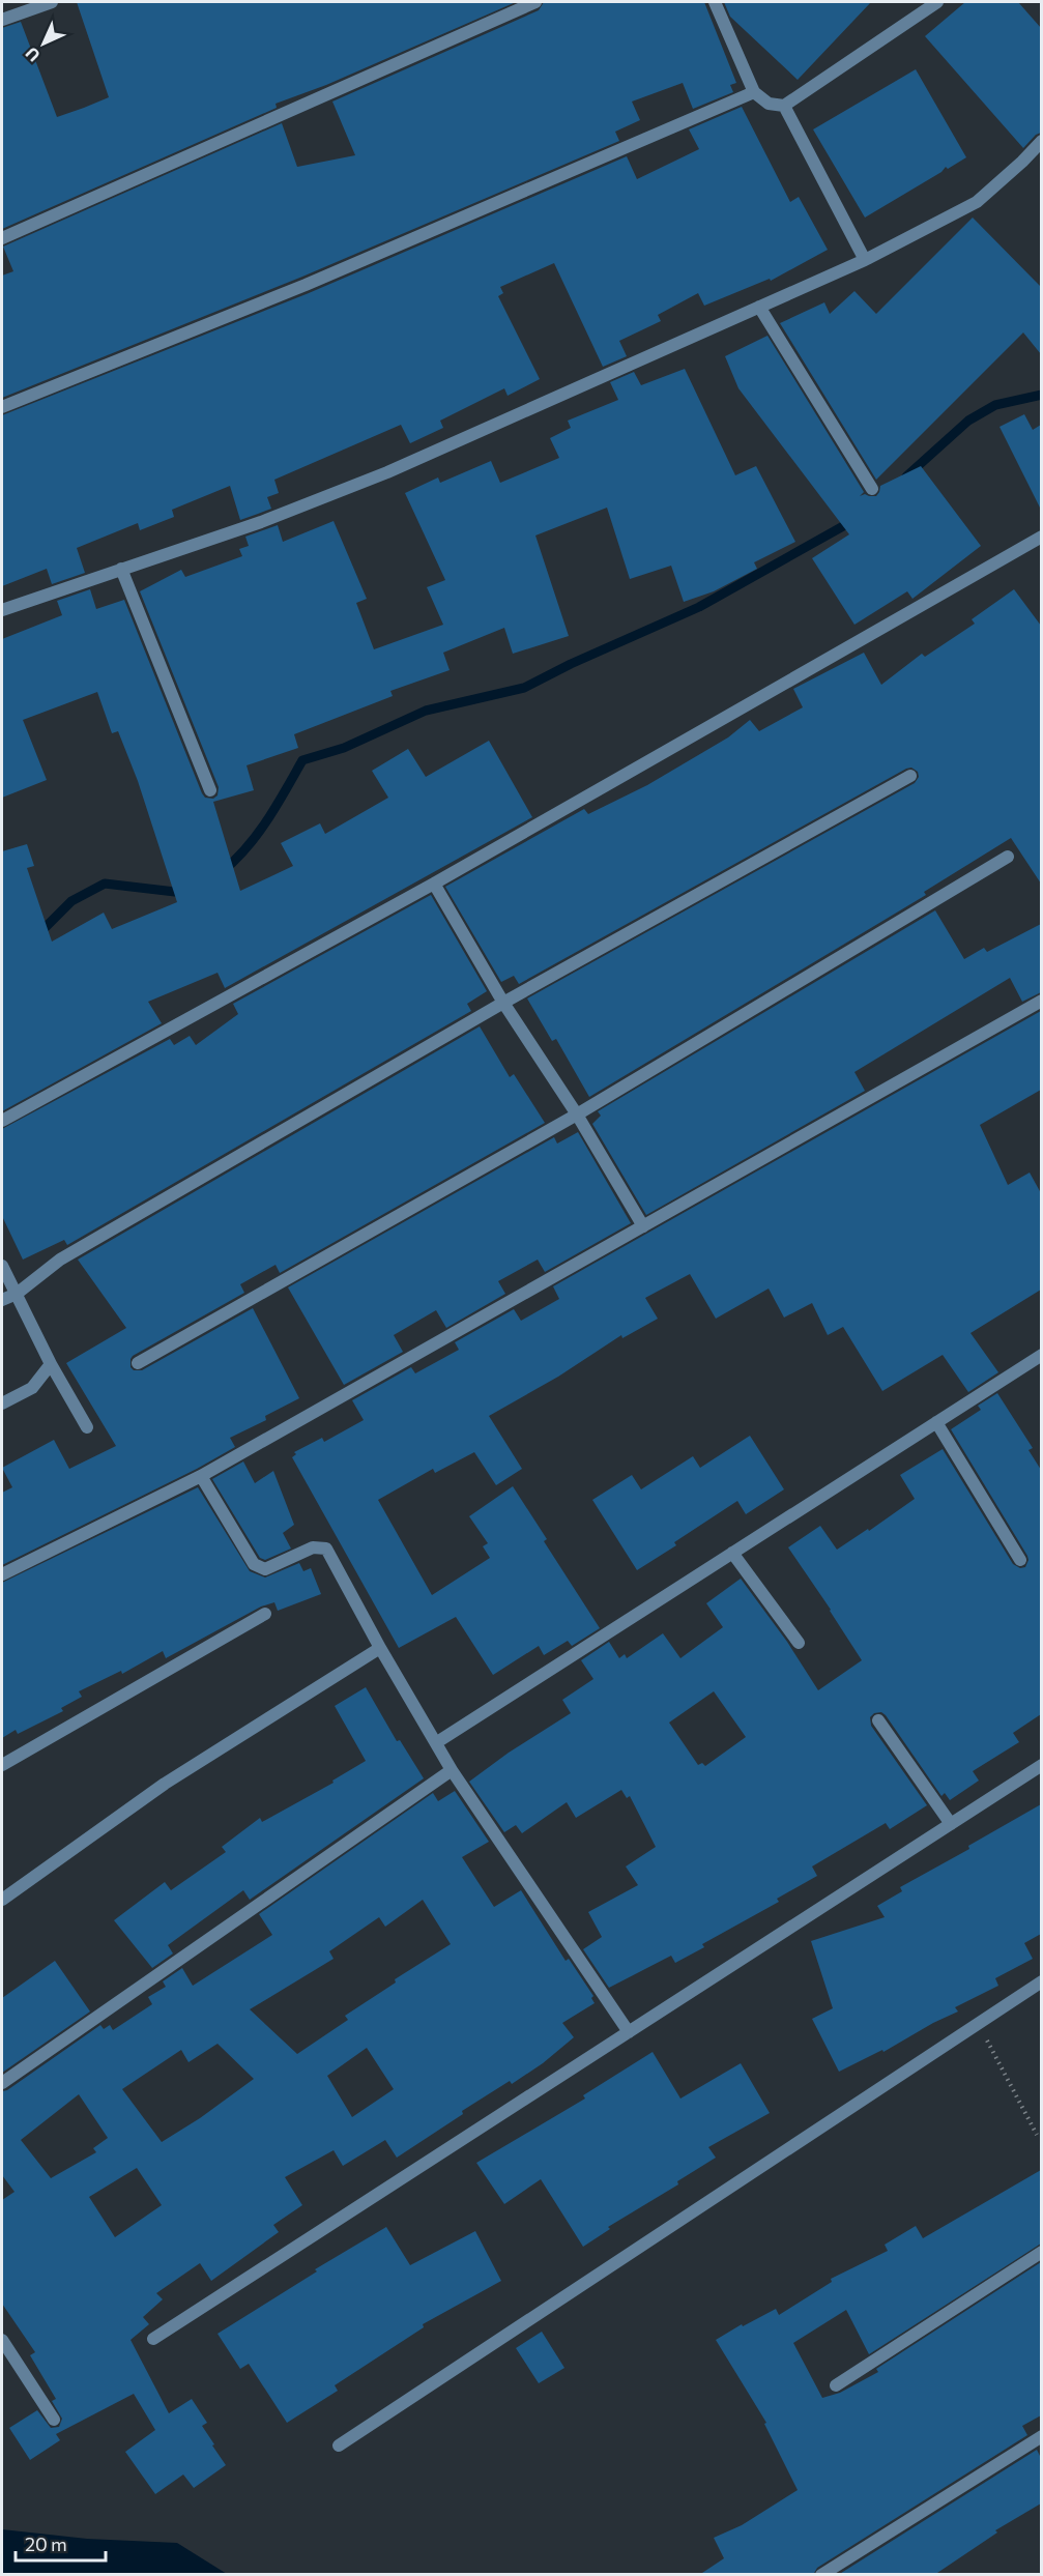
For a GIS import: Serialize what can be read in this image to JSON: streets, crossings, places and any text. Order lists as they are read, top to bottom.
{
  "scale_bar": "20 m",
  "north": "bottom left"
}
